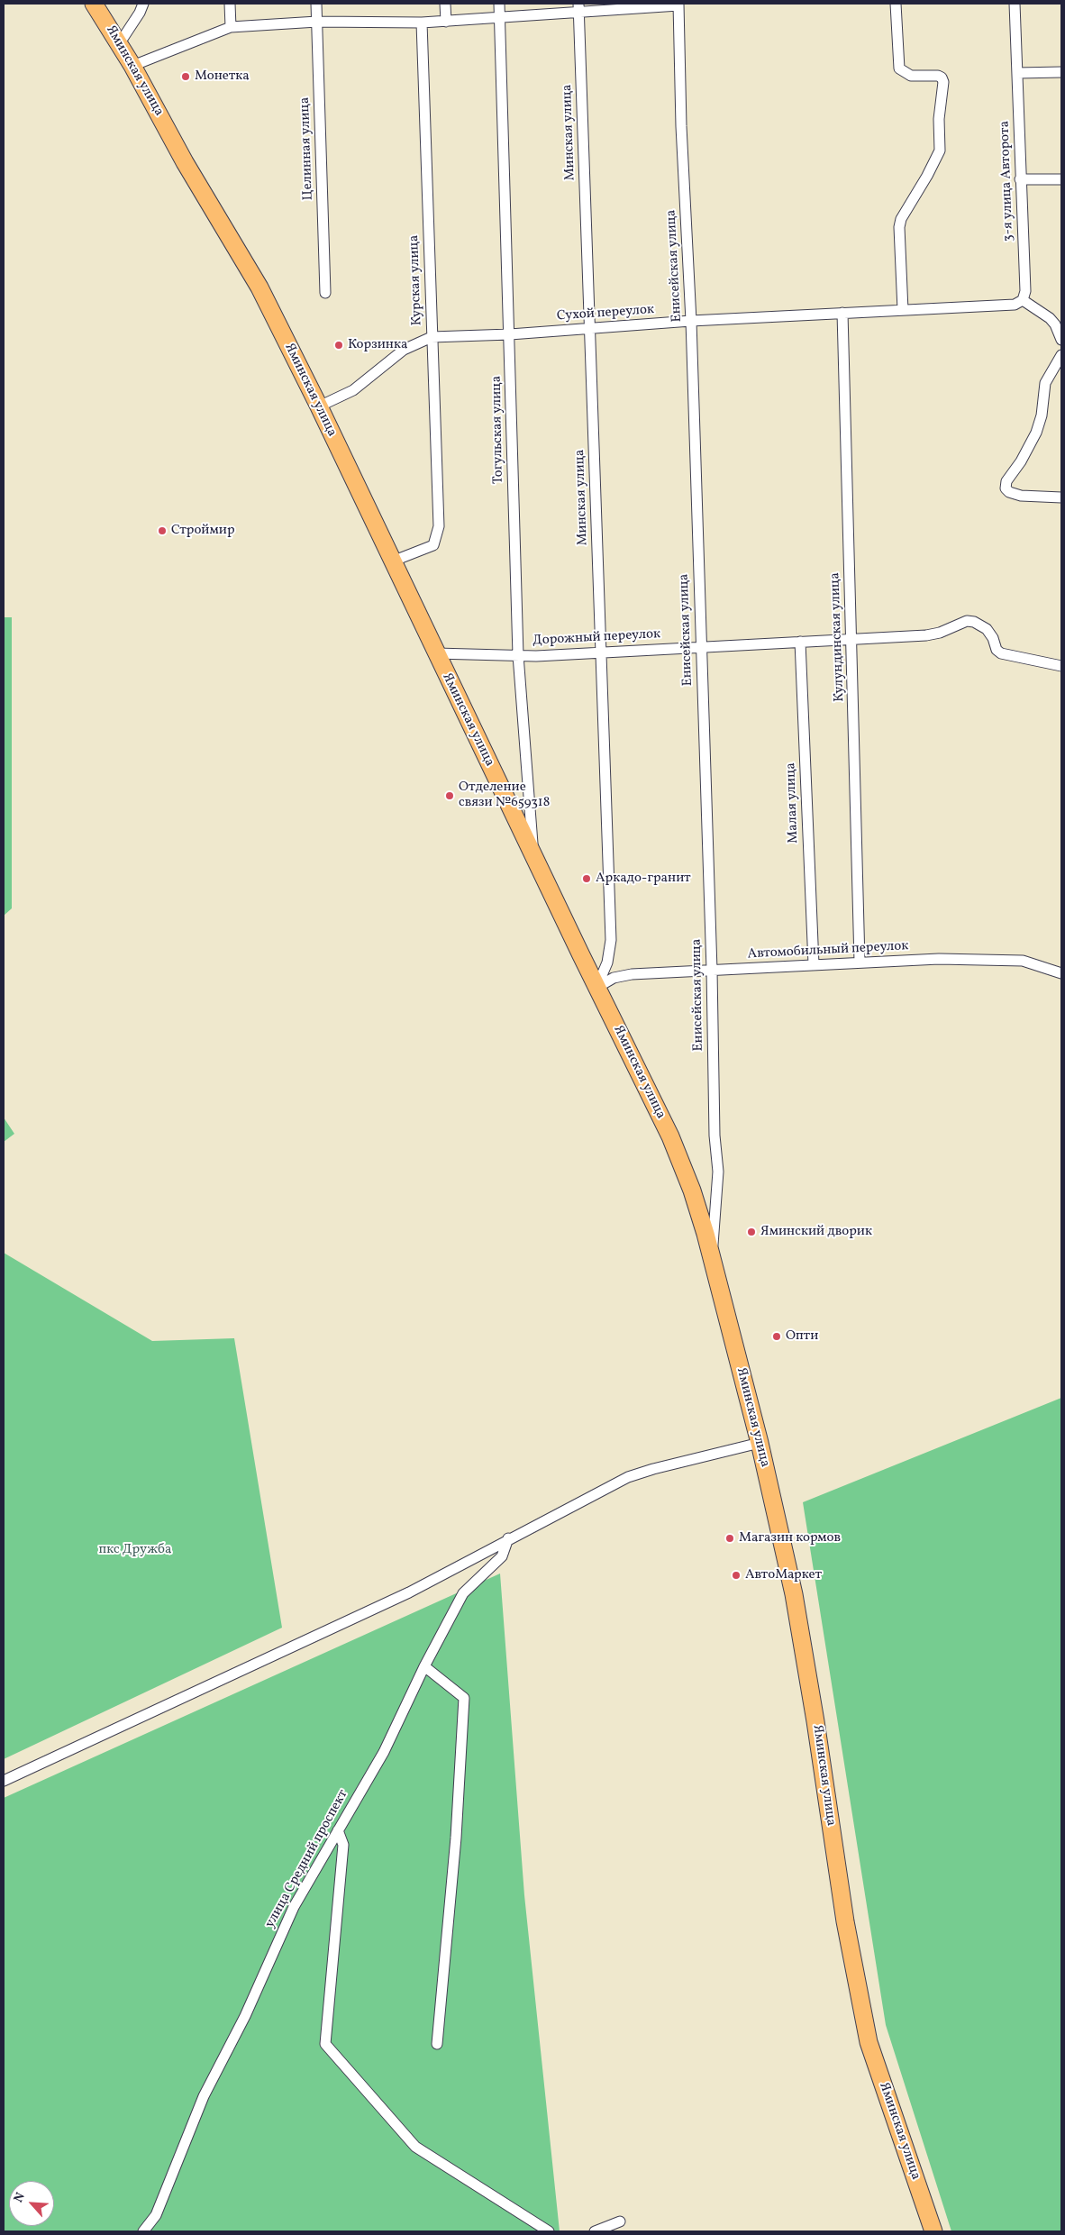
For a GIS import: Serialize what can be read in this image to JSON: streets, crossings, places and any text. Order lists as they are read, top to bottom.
{
  "streets": {
    "main road": ["Яминская улица"],
    "street": [
      "Минская улица",
      "Целинная улица",
      "3-я улица Авторота",
      "Енисейская улица",
      "Курская улица",
      "Сухой переулок",
      "Тогульская улица",
      "Кулундинская улица",
      "Дорожный переулок",
      "Малая улица",
      "Автомобильный переулок",
      "улица Средний проспект"
    ]
  },
  "crossings": [
    ["Яминская улица", "Минская улица"],
    ["Яминская улица", "Енисейская улица"],
    ["Яминская улица", "Курская улица"],
    ["Яминская улица", "Сухой переулок"],
    ["Яминская улица", "Тогульская улица"],
    ["Яминская улица", "Дорожный переулок"],
    ["Яминская улица", "Автомобильный переулок"],
    ["Минская улица", "Сухой переулок"],
    ["Минская улица", "Дорожный переулок"],
    ["Минская улица", "Автомобильный переулок"],
    ["3-я улица Авторота", "Сухой переулок"],
    ["Енисейская улица", "Сухой переулок"],
    ["Енисейская улица", "Дорожный переулок"],
    ["Енисейская улица", "Автомобильный переулок"],
    ["Курская улица", "Сухой переулок"],
    ["Сухой переулок", "Тогульская улица"],
    ["Сухой переулок", "Кулундинская улица"],
    ["Тогульская улица", "Дорожный переулок"],
    ["Кулундинская улица", "Дорожный переулок"],
    ["Кулундинская улица", "Автомобильный переулок"],
    ["Дорожный переулок", "Малая улица"],
    ["Малая улица", "Автомобильный переулок"]
  ],
  "parks": ["пкс Дружба"],
  "places": [
    "Монетка",
    "Корзинка",
    "Строймир",
    "Отделение связи №659318",
    "Аркадо-гранит",
    "Яминский дворик",
    "Опти",
    "Магазин кормов",
    "АвтоМаркет"
  ],
  "north": "top left"
}
